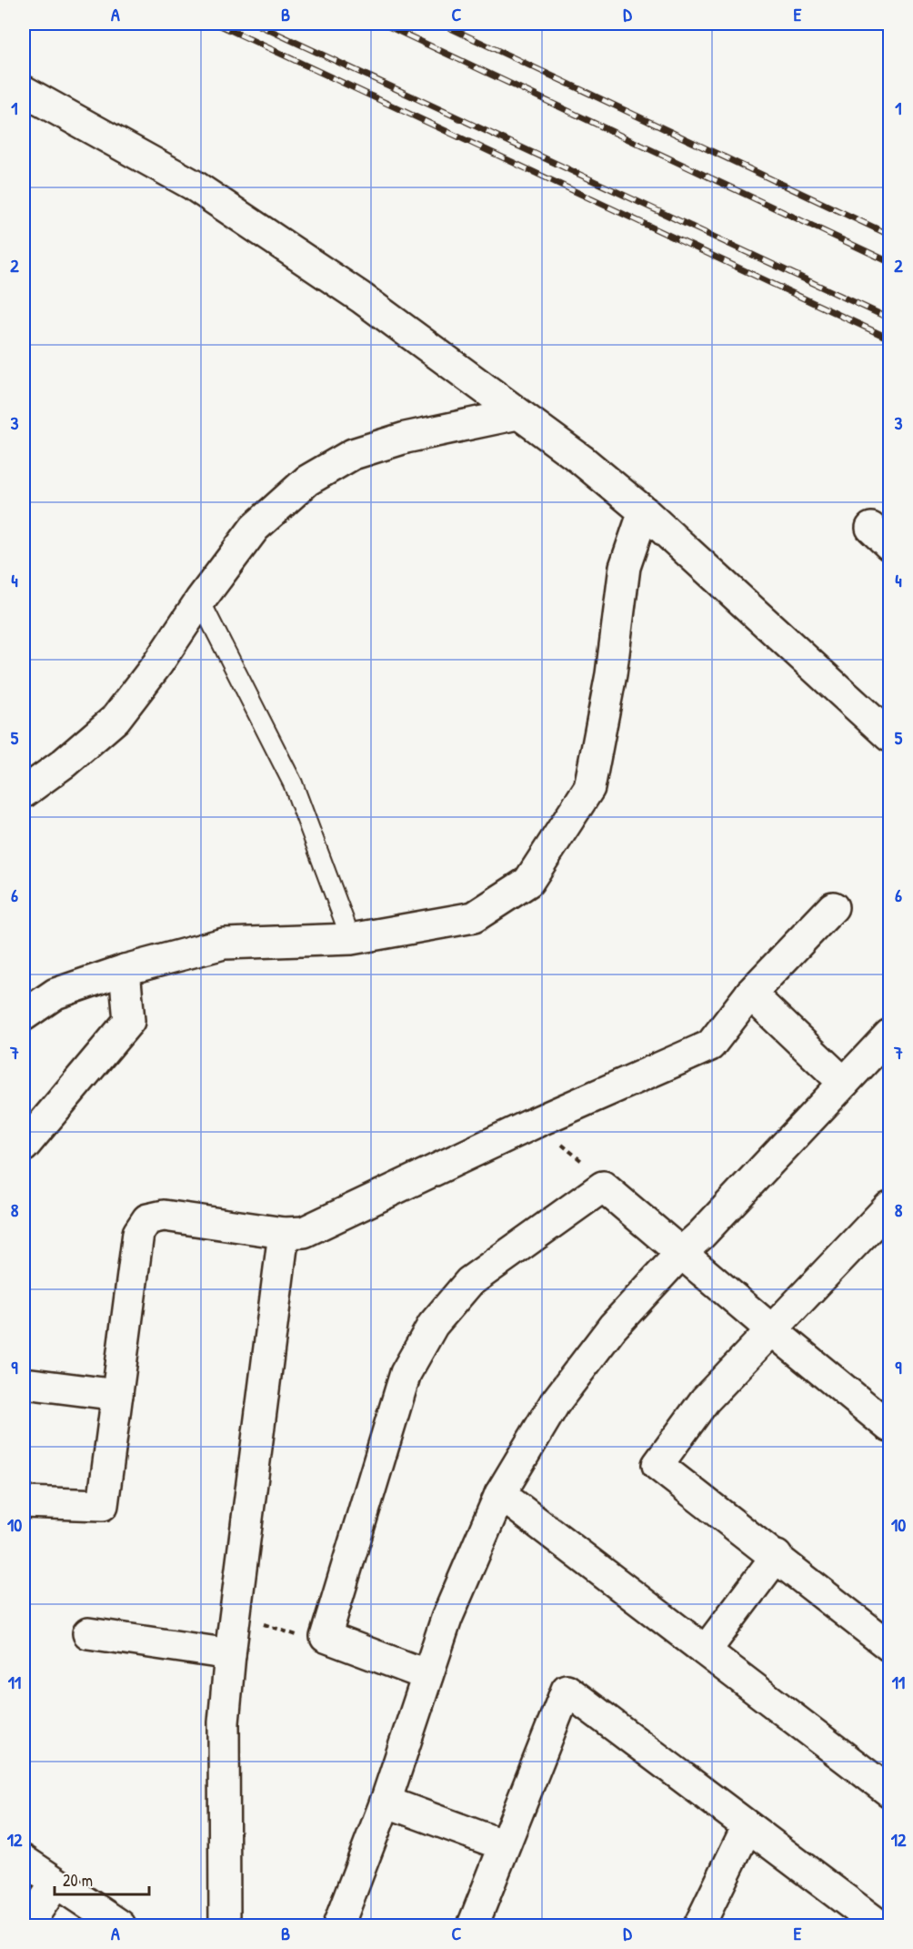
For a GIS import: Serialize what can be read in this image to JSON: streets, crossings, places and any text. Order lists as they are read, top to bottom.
{
  "scale_bar": "20 m",
  "grid": {
    "columns": [
      "A",
      "B",
      "C",
      "D",
      "E"
    ],
    "rows": [
      "1",
      "2",
      "3",
      "4",
      "5",
      "6",
      "7",
      "8",
      "9",
      "10",
      "11",
      "12"
    ]
  }
}
